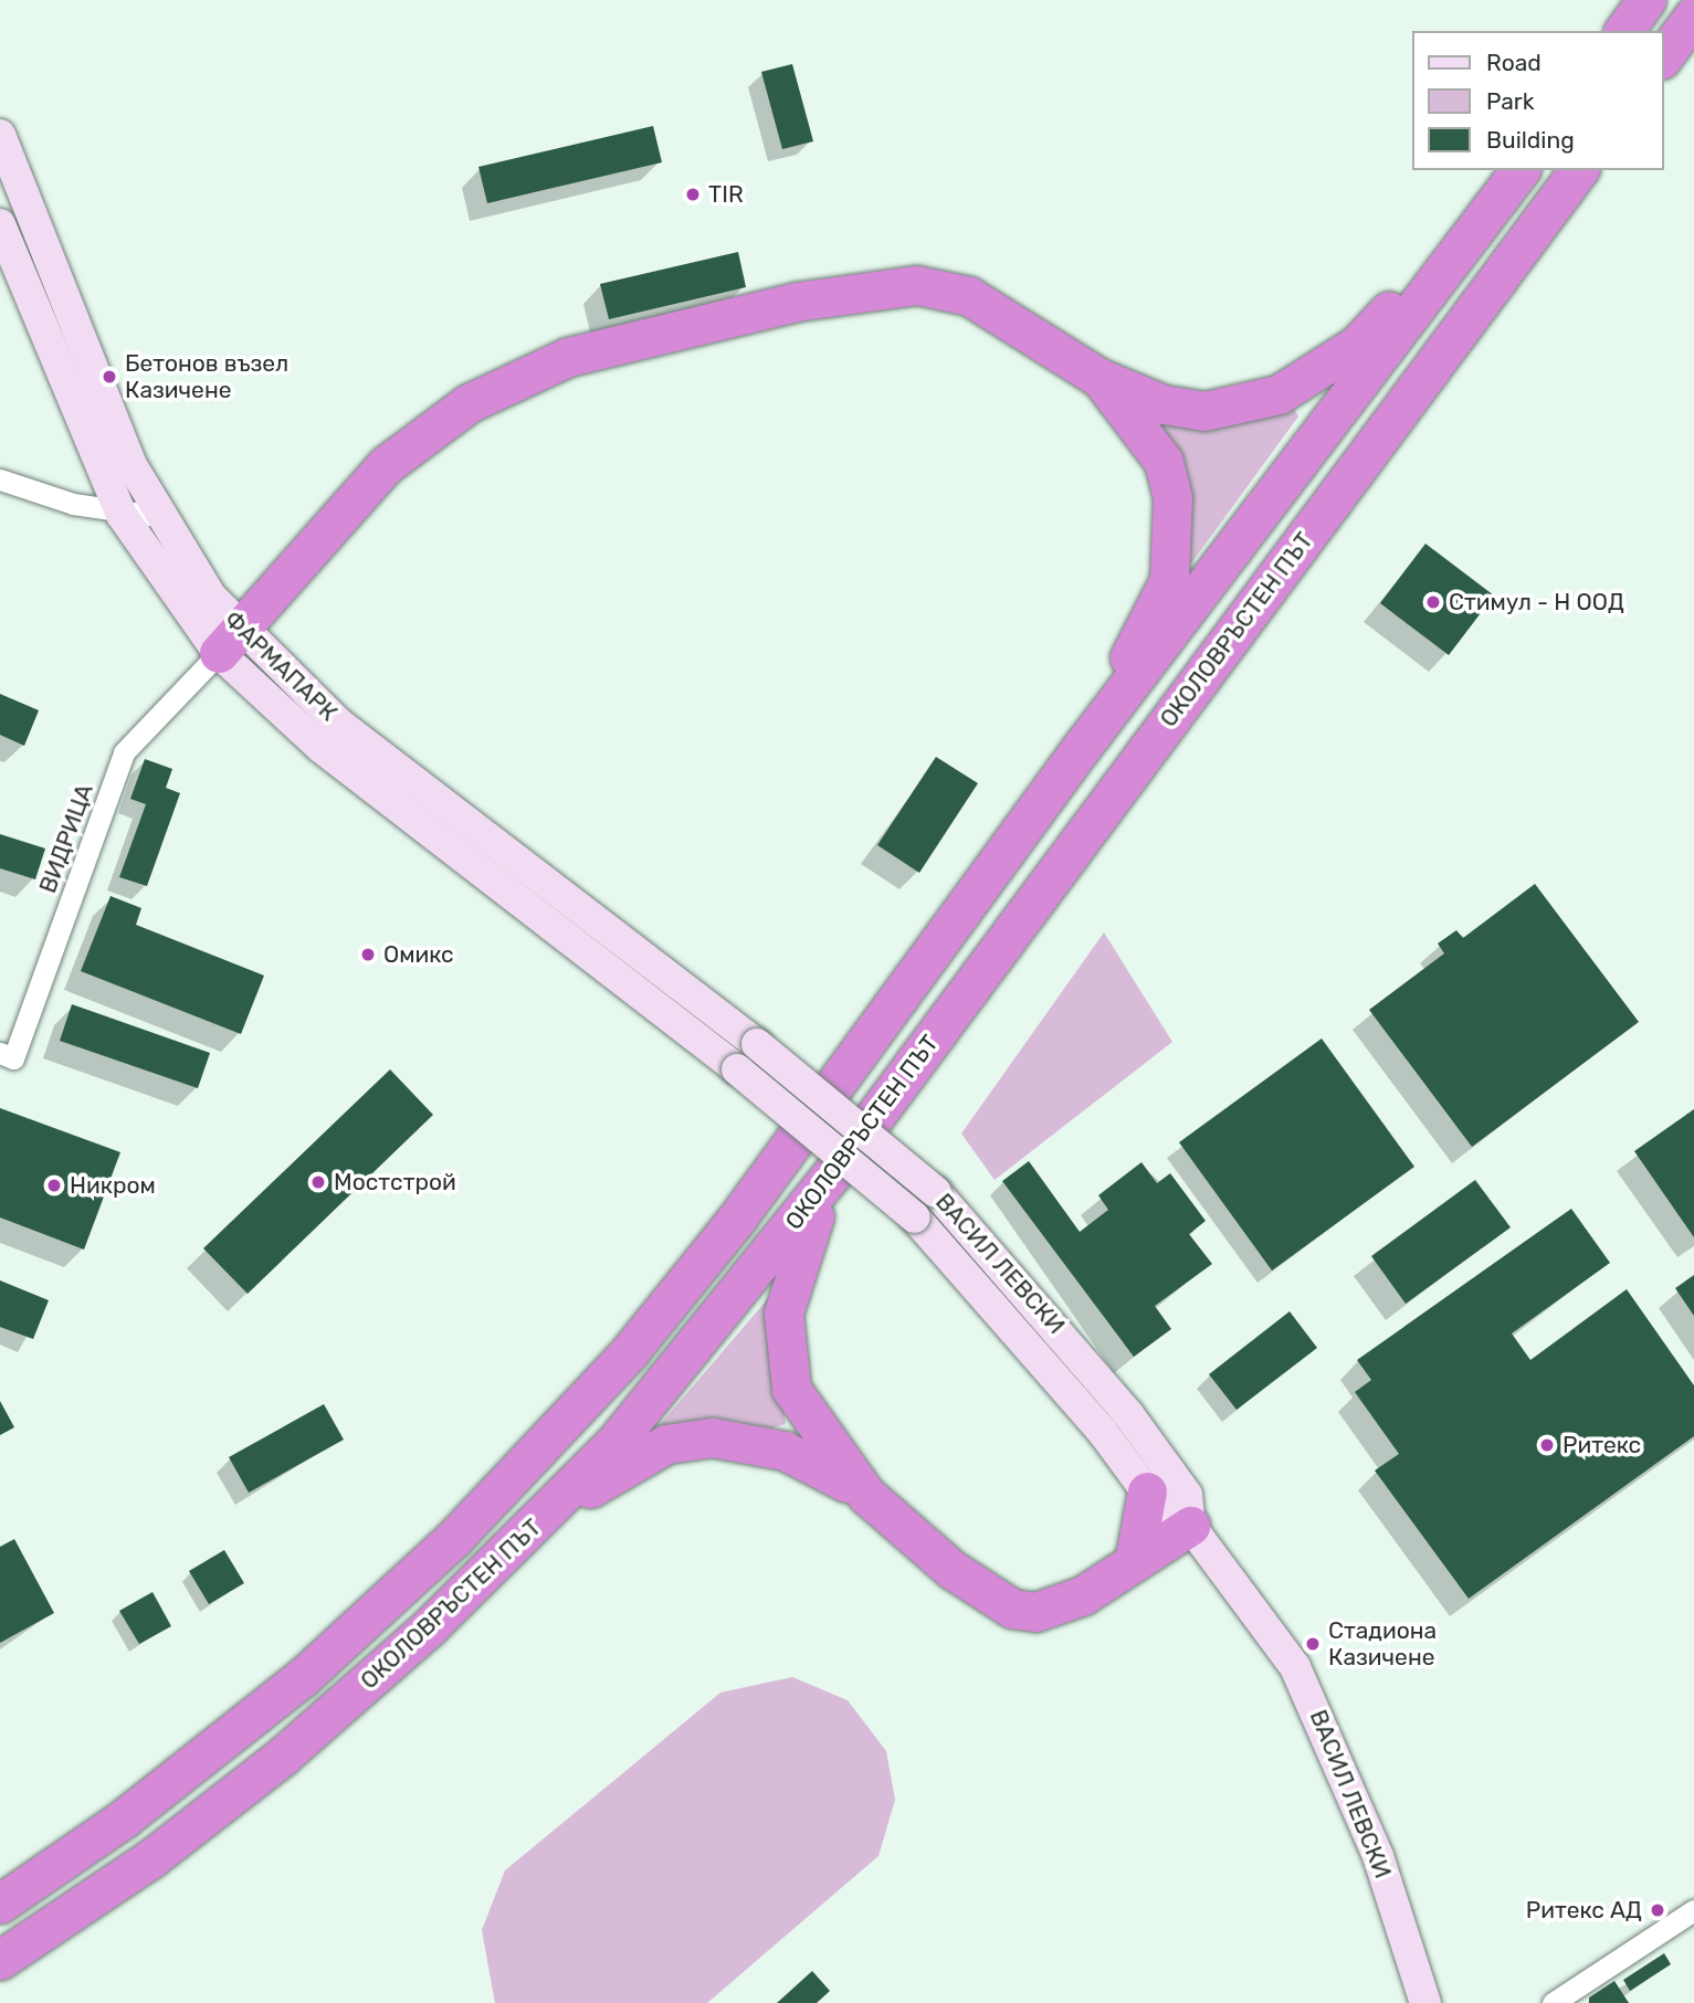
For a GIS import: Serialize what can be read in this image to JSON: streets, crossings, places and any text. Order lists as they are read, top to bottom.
{
  "streets": {
    "highway": ["ОКОЛОВРЪСТЕН ПЪТ"],
    "street": ["ФАРМАПАРК", "ВИДРИЦА", "ВАСИЛ ЛЕВСКИ"]
  },
  "crossings": [
    ["ФАРМАПАРК", "ВИДРИЦА"],
    ["ФАРМАПАРК", "ВАСИЛ ЛЕВСКИ"]
  ],
  "places": [
    "TIR",
    "Бетонов възел Казичене",
    "Стимул - Н ООД",
    "Омикс",
    "Мостстрой",
    "Никром",
    "Ритекс",
    "Стадиона Казичене",
    "Ритекс АД"
  ],
  "legend": ["Road", "Park", "Building"]
}
